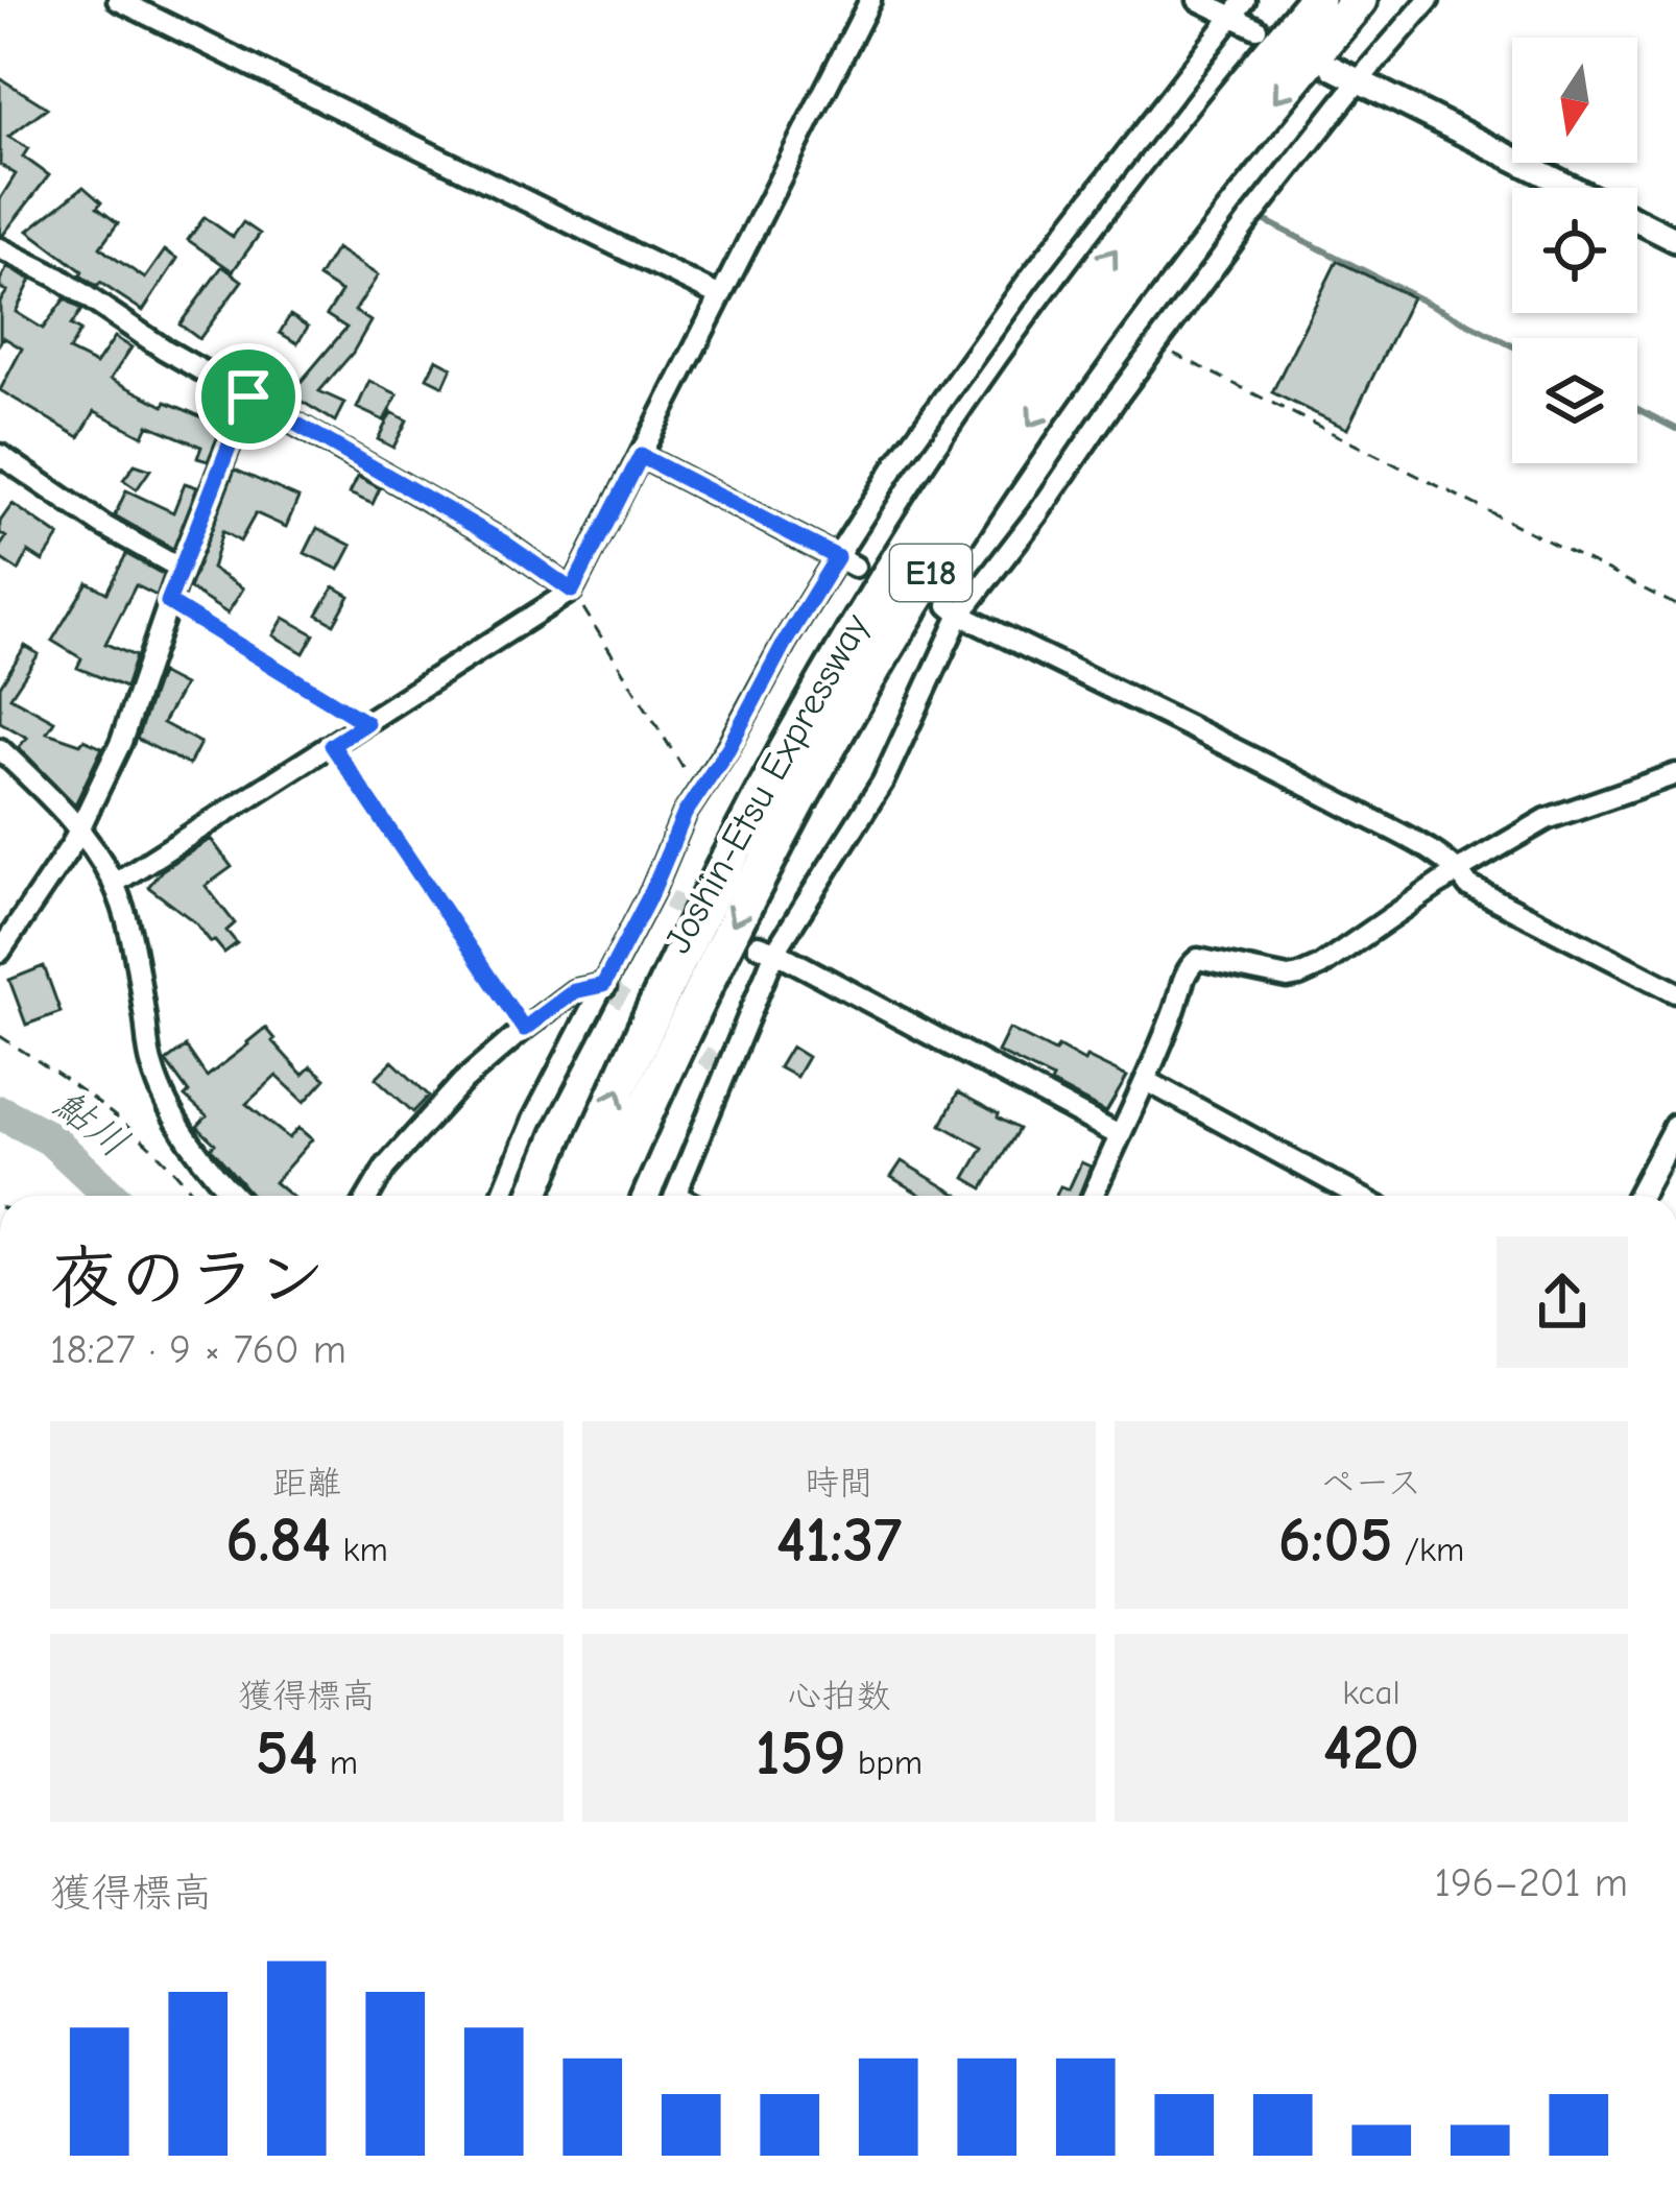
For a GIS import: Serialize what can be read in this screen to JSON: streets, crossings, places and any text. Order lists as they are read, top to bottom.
{
  "streets": {
    "highway": ["E18", "Joshin-Etsu Expressway"]
  },
  "water": ["鮎川"],
  "north": "bottom",
  "page": {
    "heading": ["夜のラン", "18:27 · 9 × 760 m"],
    "stats": [
      ["距離", "6.84 km"],
      ["時間", "41:37"],
      ["ペース", "6:05 /km"],
      ["獲得標高", "54 m"],
      ["心拍数", "159 bpm"],
      ["kcal", "420"]
    ],
    "chart": ["獲得標高", "196–201 m"]
  }
}
